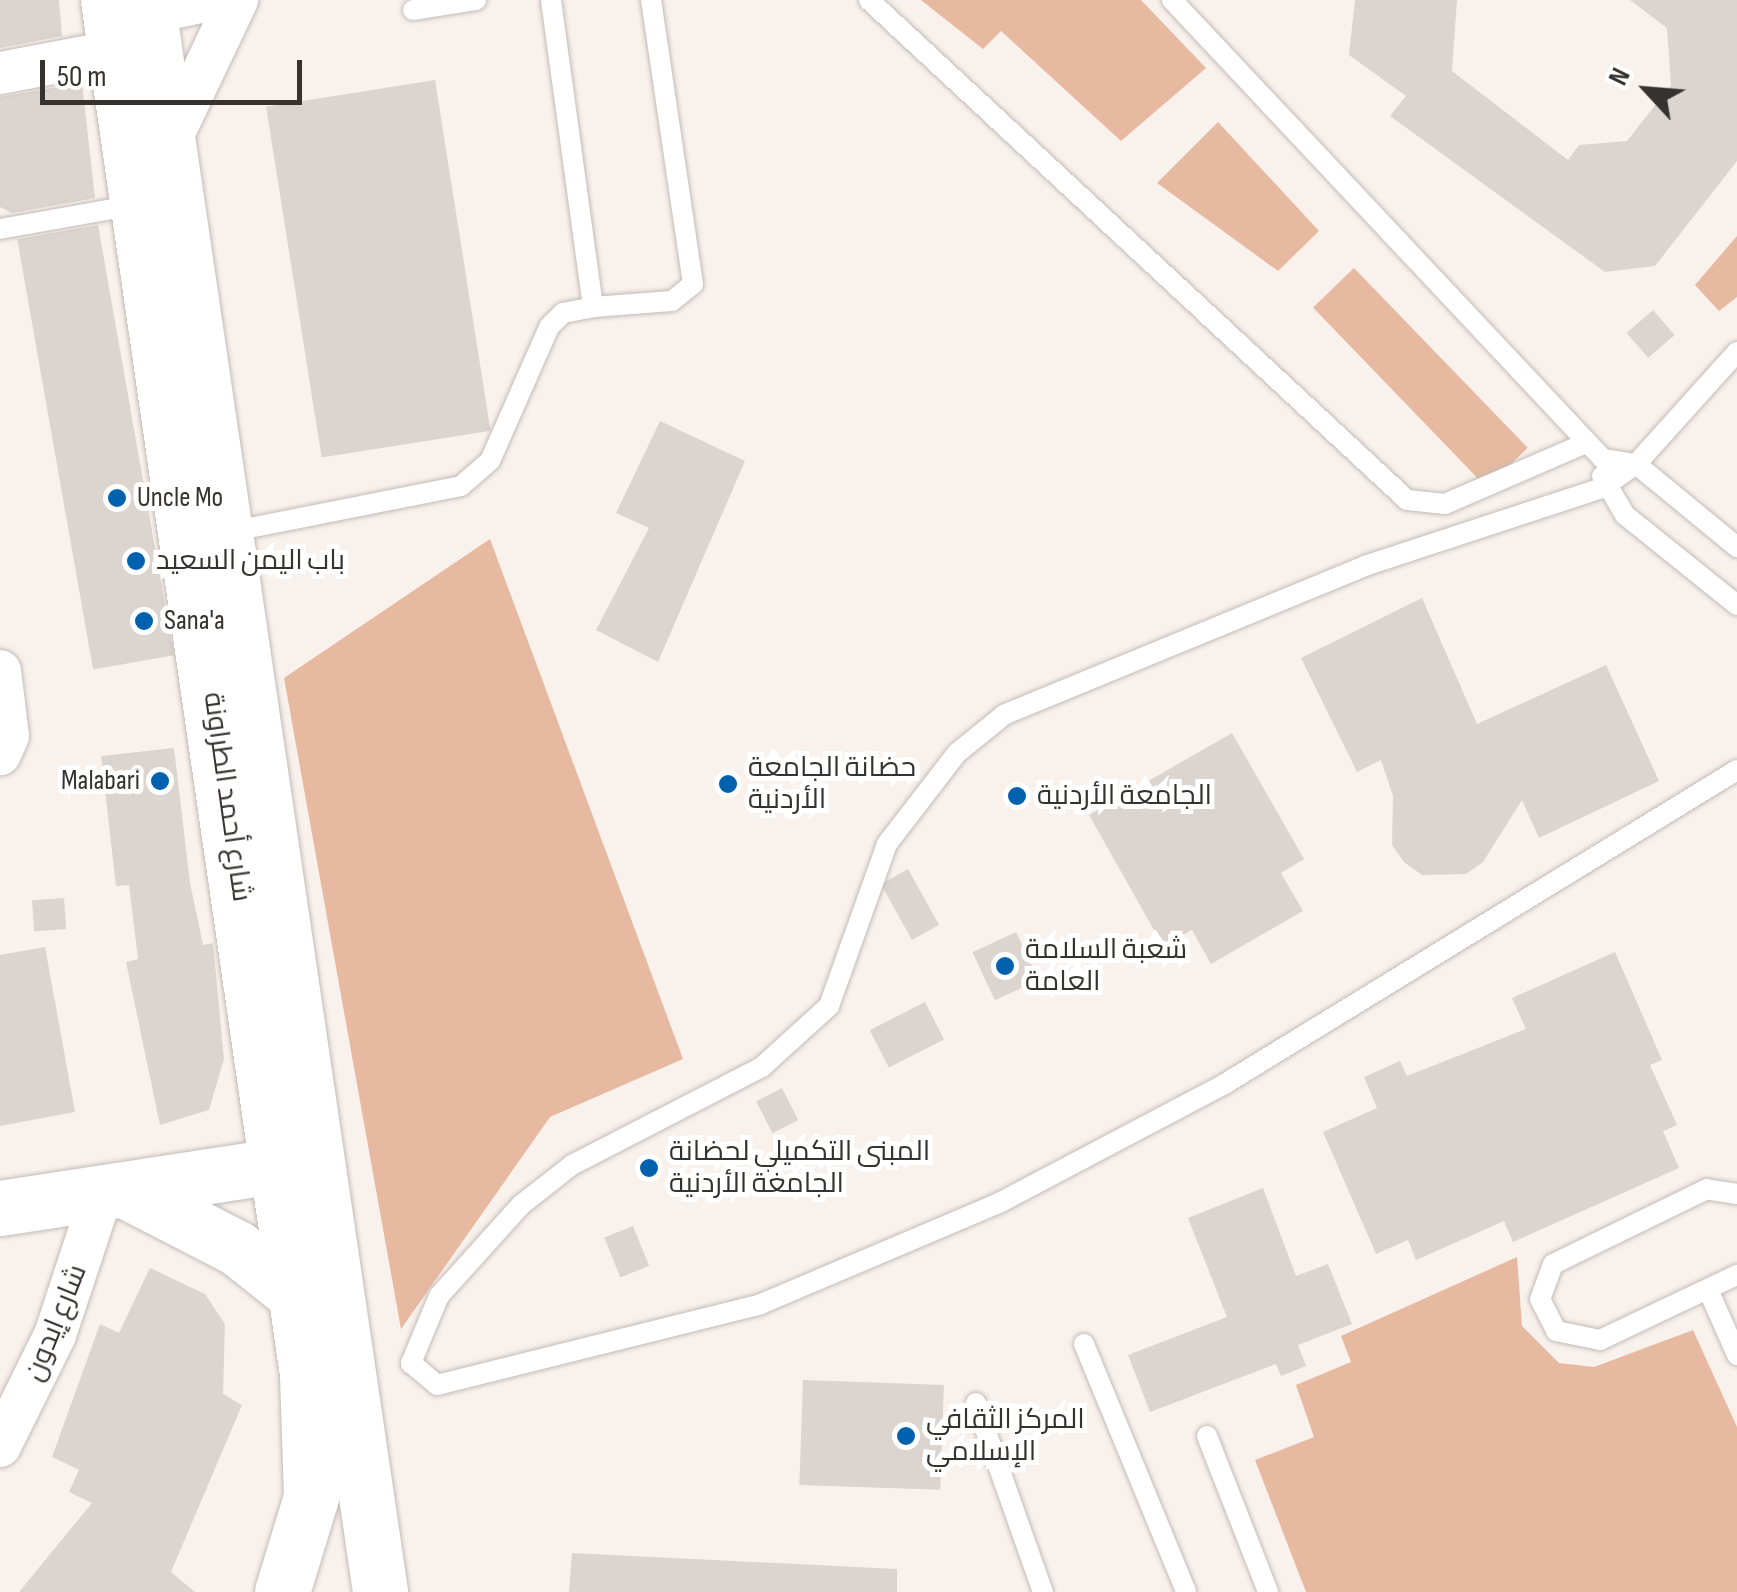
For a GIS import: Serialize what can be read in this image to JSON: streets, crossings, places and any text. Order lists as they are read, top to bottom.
{
  "streets": {
    "street": ["شارع أحمد الطراونة", "شارع إيدون"]
  },
  "places": [
    "Uncle Mo",
    "باب اليمن السعيد",
    "Sana'a",
    "Malabari",
    "حضانة الجامعة الأردنية",
    "الجامعة الأردنية",
    "شعبة السلامة العامة",
    "المبنى التكميلي لحضانة الجامغة الأردنية",
    "المركز الثقافي الإسلامي"
  ],
  "scale_bar": "50 m",
  "north": "top left"
}
